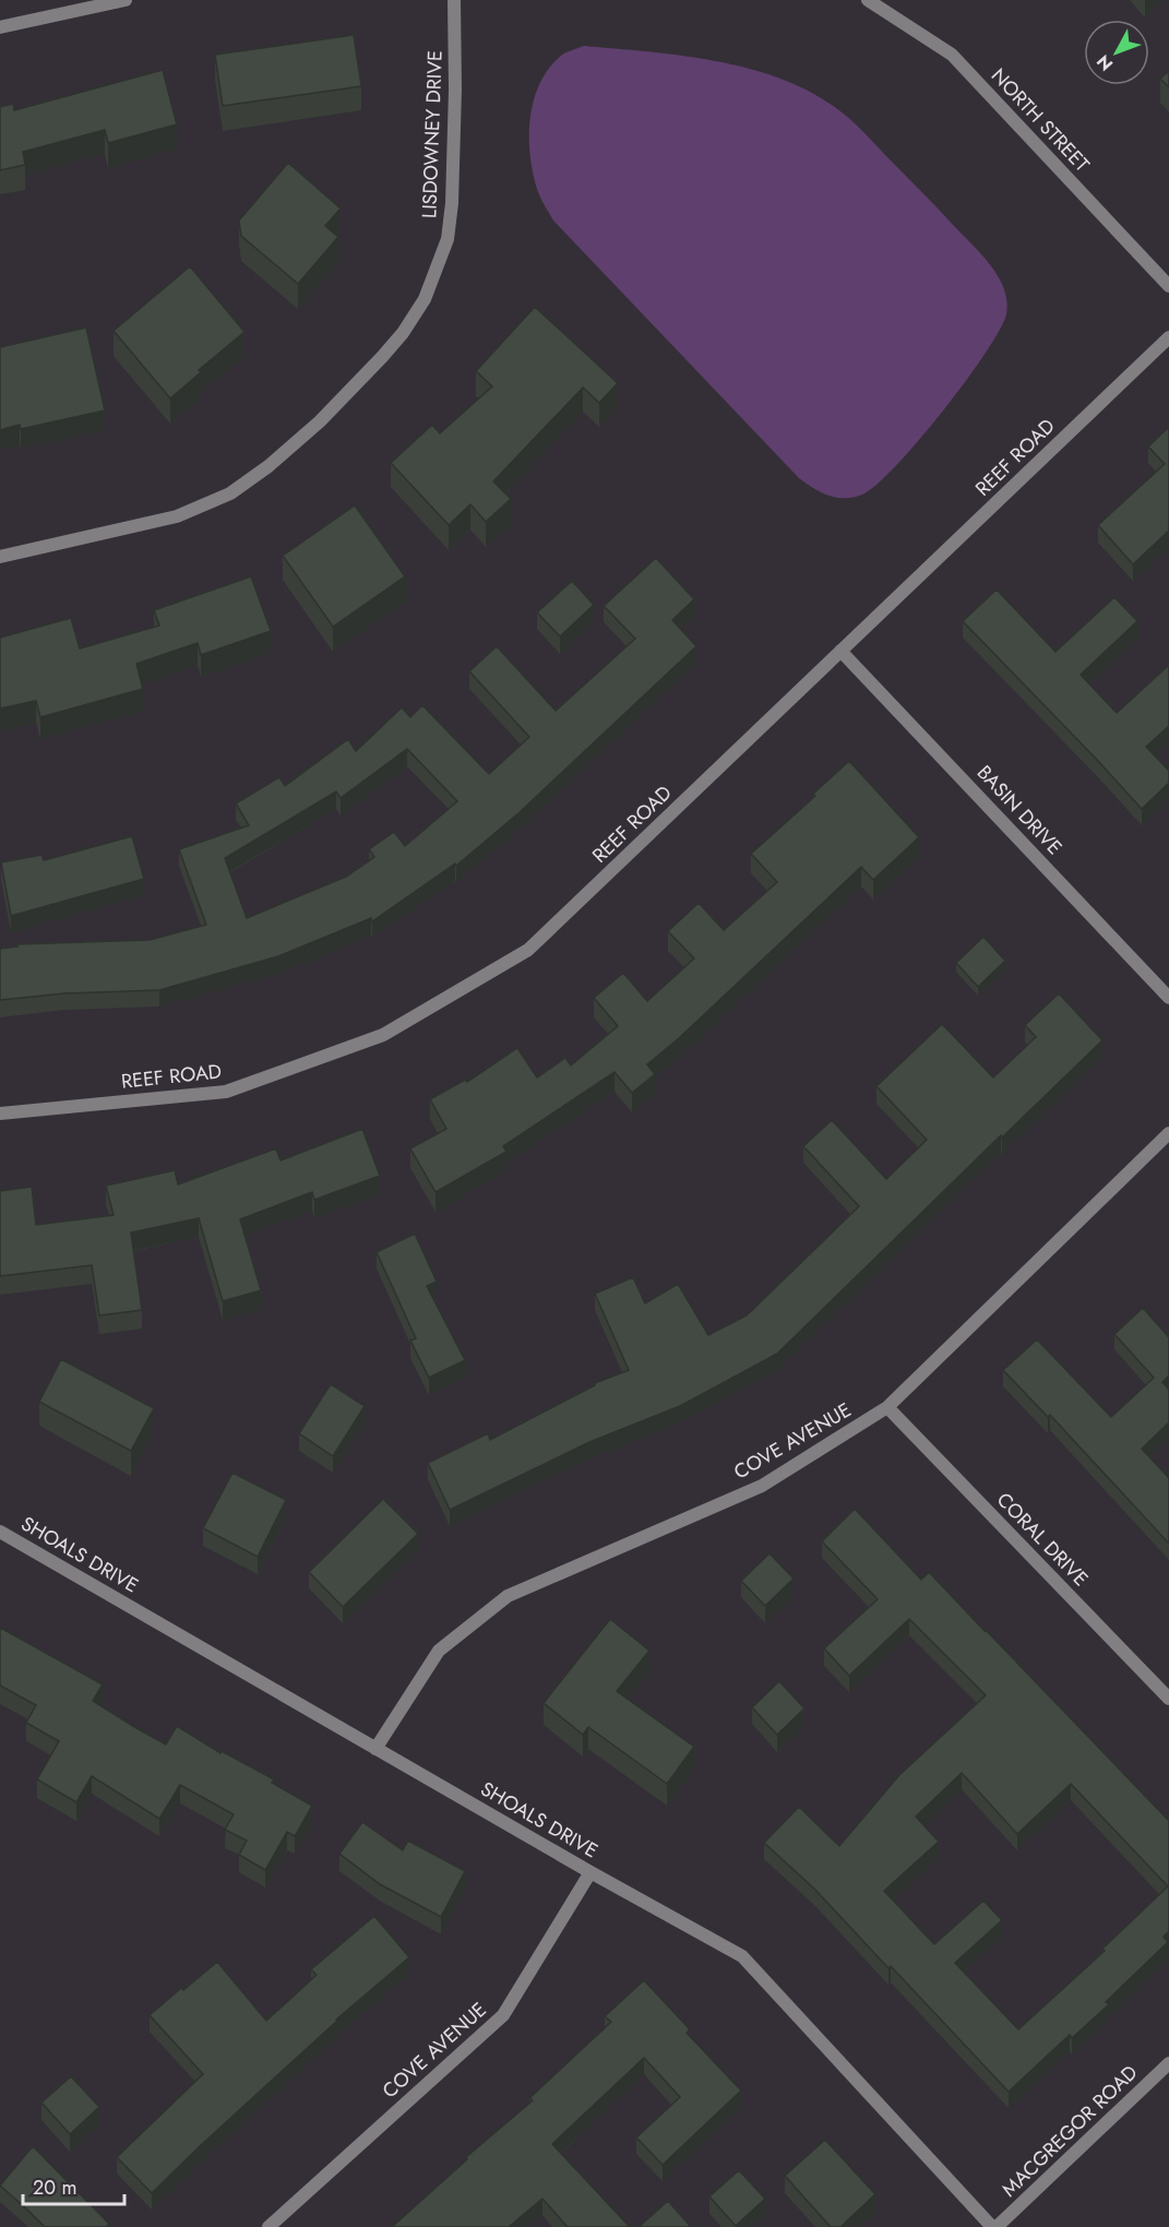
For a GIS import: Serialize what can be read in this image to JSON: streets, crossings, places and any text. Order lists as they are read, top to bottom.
{
  "streets": {
    "street": [
      "NORTH STREET",
      "LISDOWNEY DRIVE",
      "REEF ROAD",
      "BASIN DRIVE",
      "COVE AVENUE",
      "CORAL DRIVE",
      "SHOALS DRIVE",
      "MACGREGOR ROAD"
    ]
  },
  "crossings": [
    ["REEF ROAD", "BASIN DRIVE"],
    ["COVE AVENUE", "CORAL DRIVE"],
    ["COVE AVENUE", "SHOALS DRIVE"],
    ["SHOALS DRIVE", "MACGREGOR ROAD"]
  ],
  "scale_bar": "20 m",
  "north": "bottom left"
}
